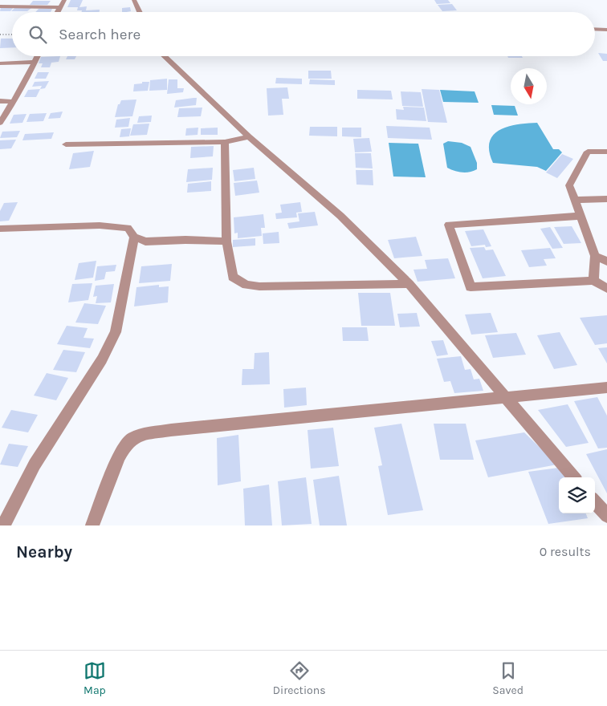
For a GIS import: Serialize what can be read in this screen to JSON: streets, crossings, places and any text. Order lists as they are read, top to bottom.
{
  "north": "bottom",
  "page": {
    "search": "Search here",
    "heading": ["Nearby", "0 results"],
    "nav": ["Map", "Directions", "Saved"]
  }
}
